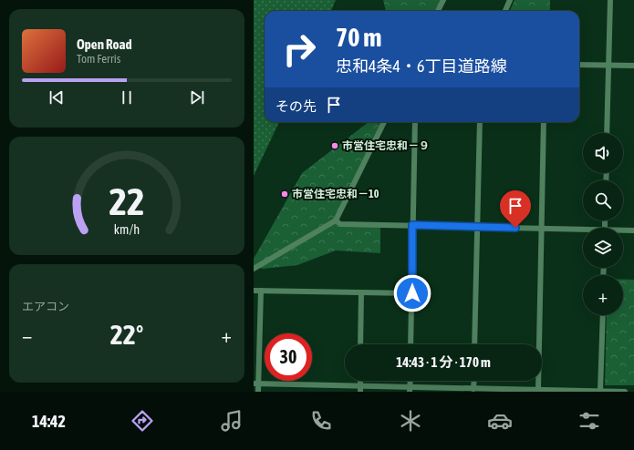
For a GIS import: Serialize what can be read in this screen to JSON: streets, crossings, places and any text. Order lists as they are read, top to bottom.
{
  "places": ["市営住宅忠和－９", "市営住宅忠和－10"],
  "page": {
    "turn": ["70 m", "忠和4条4・6丁目道路線"],
    "song": ["Open Road", "Tom Ferris"],
    "then": "その先",
    "map_buttons": "+",
    "tile": "エアコン",
    "heat": ["−", "22°", "+"],
    "limit": "30",
    "trip": "14:43 · 1 分 · 170 m",
    "tabs": "14:42",
    "gauge": ["22", "km/h"]
  }
}
